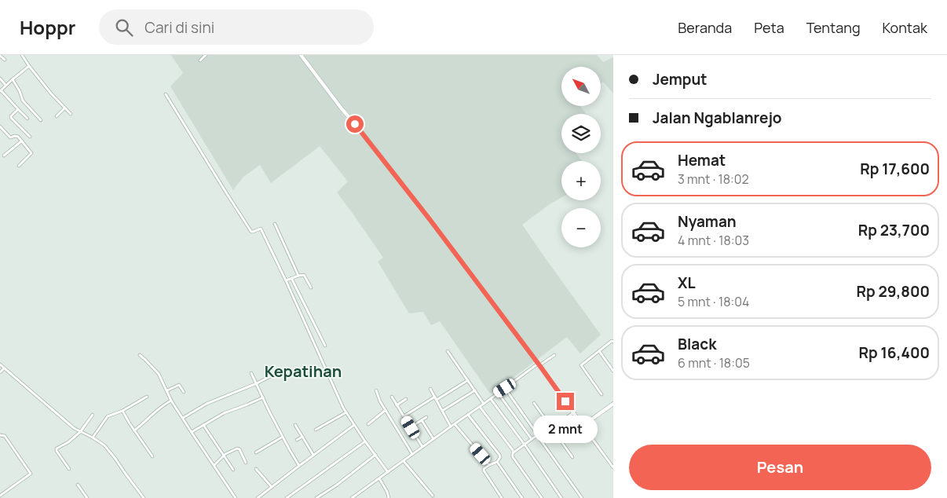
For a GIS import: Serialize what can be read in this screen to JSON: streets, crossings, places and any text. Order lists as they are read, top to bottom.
{
  "districts": ["Kepatihan"],
  "north": "top left",
  "page": {
    "header": "Hoppr",
    "search": "Cari di sini",
    "nav": [
      "Beranda",
      "Peta",
      "Tentang",
      "Kontak"
    ],
    "banner": ["Jemput", "Jalan Ngablanrejo"],
    "map_buttons": ["+", "−"],
    "list": [
      {
        "name": "Hemat",
        "note": "3 mnt · 18:02",
        "value": "Rp 17,600"
      },
      {
        "name": "Nyaman",
        "note": "4 mnt · 18:03",
        "value": "Rp 23,700"
      },
      {
        "name": "XL",
        "note": "5 mnt · 18:04",
        "value": "Rp 29,800"
      },
      {
        "name": "Black",
        "note": "6 mnt · 18:05",
        "value": "Rp 16,400"
      }
    ],
    "bubble": "2 mnt",
    "buttons": "Pesan"
  }
}
